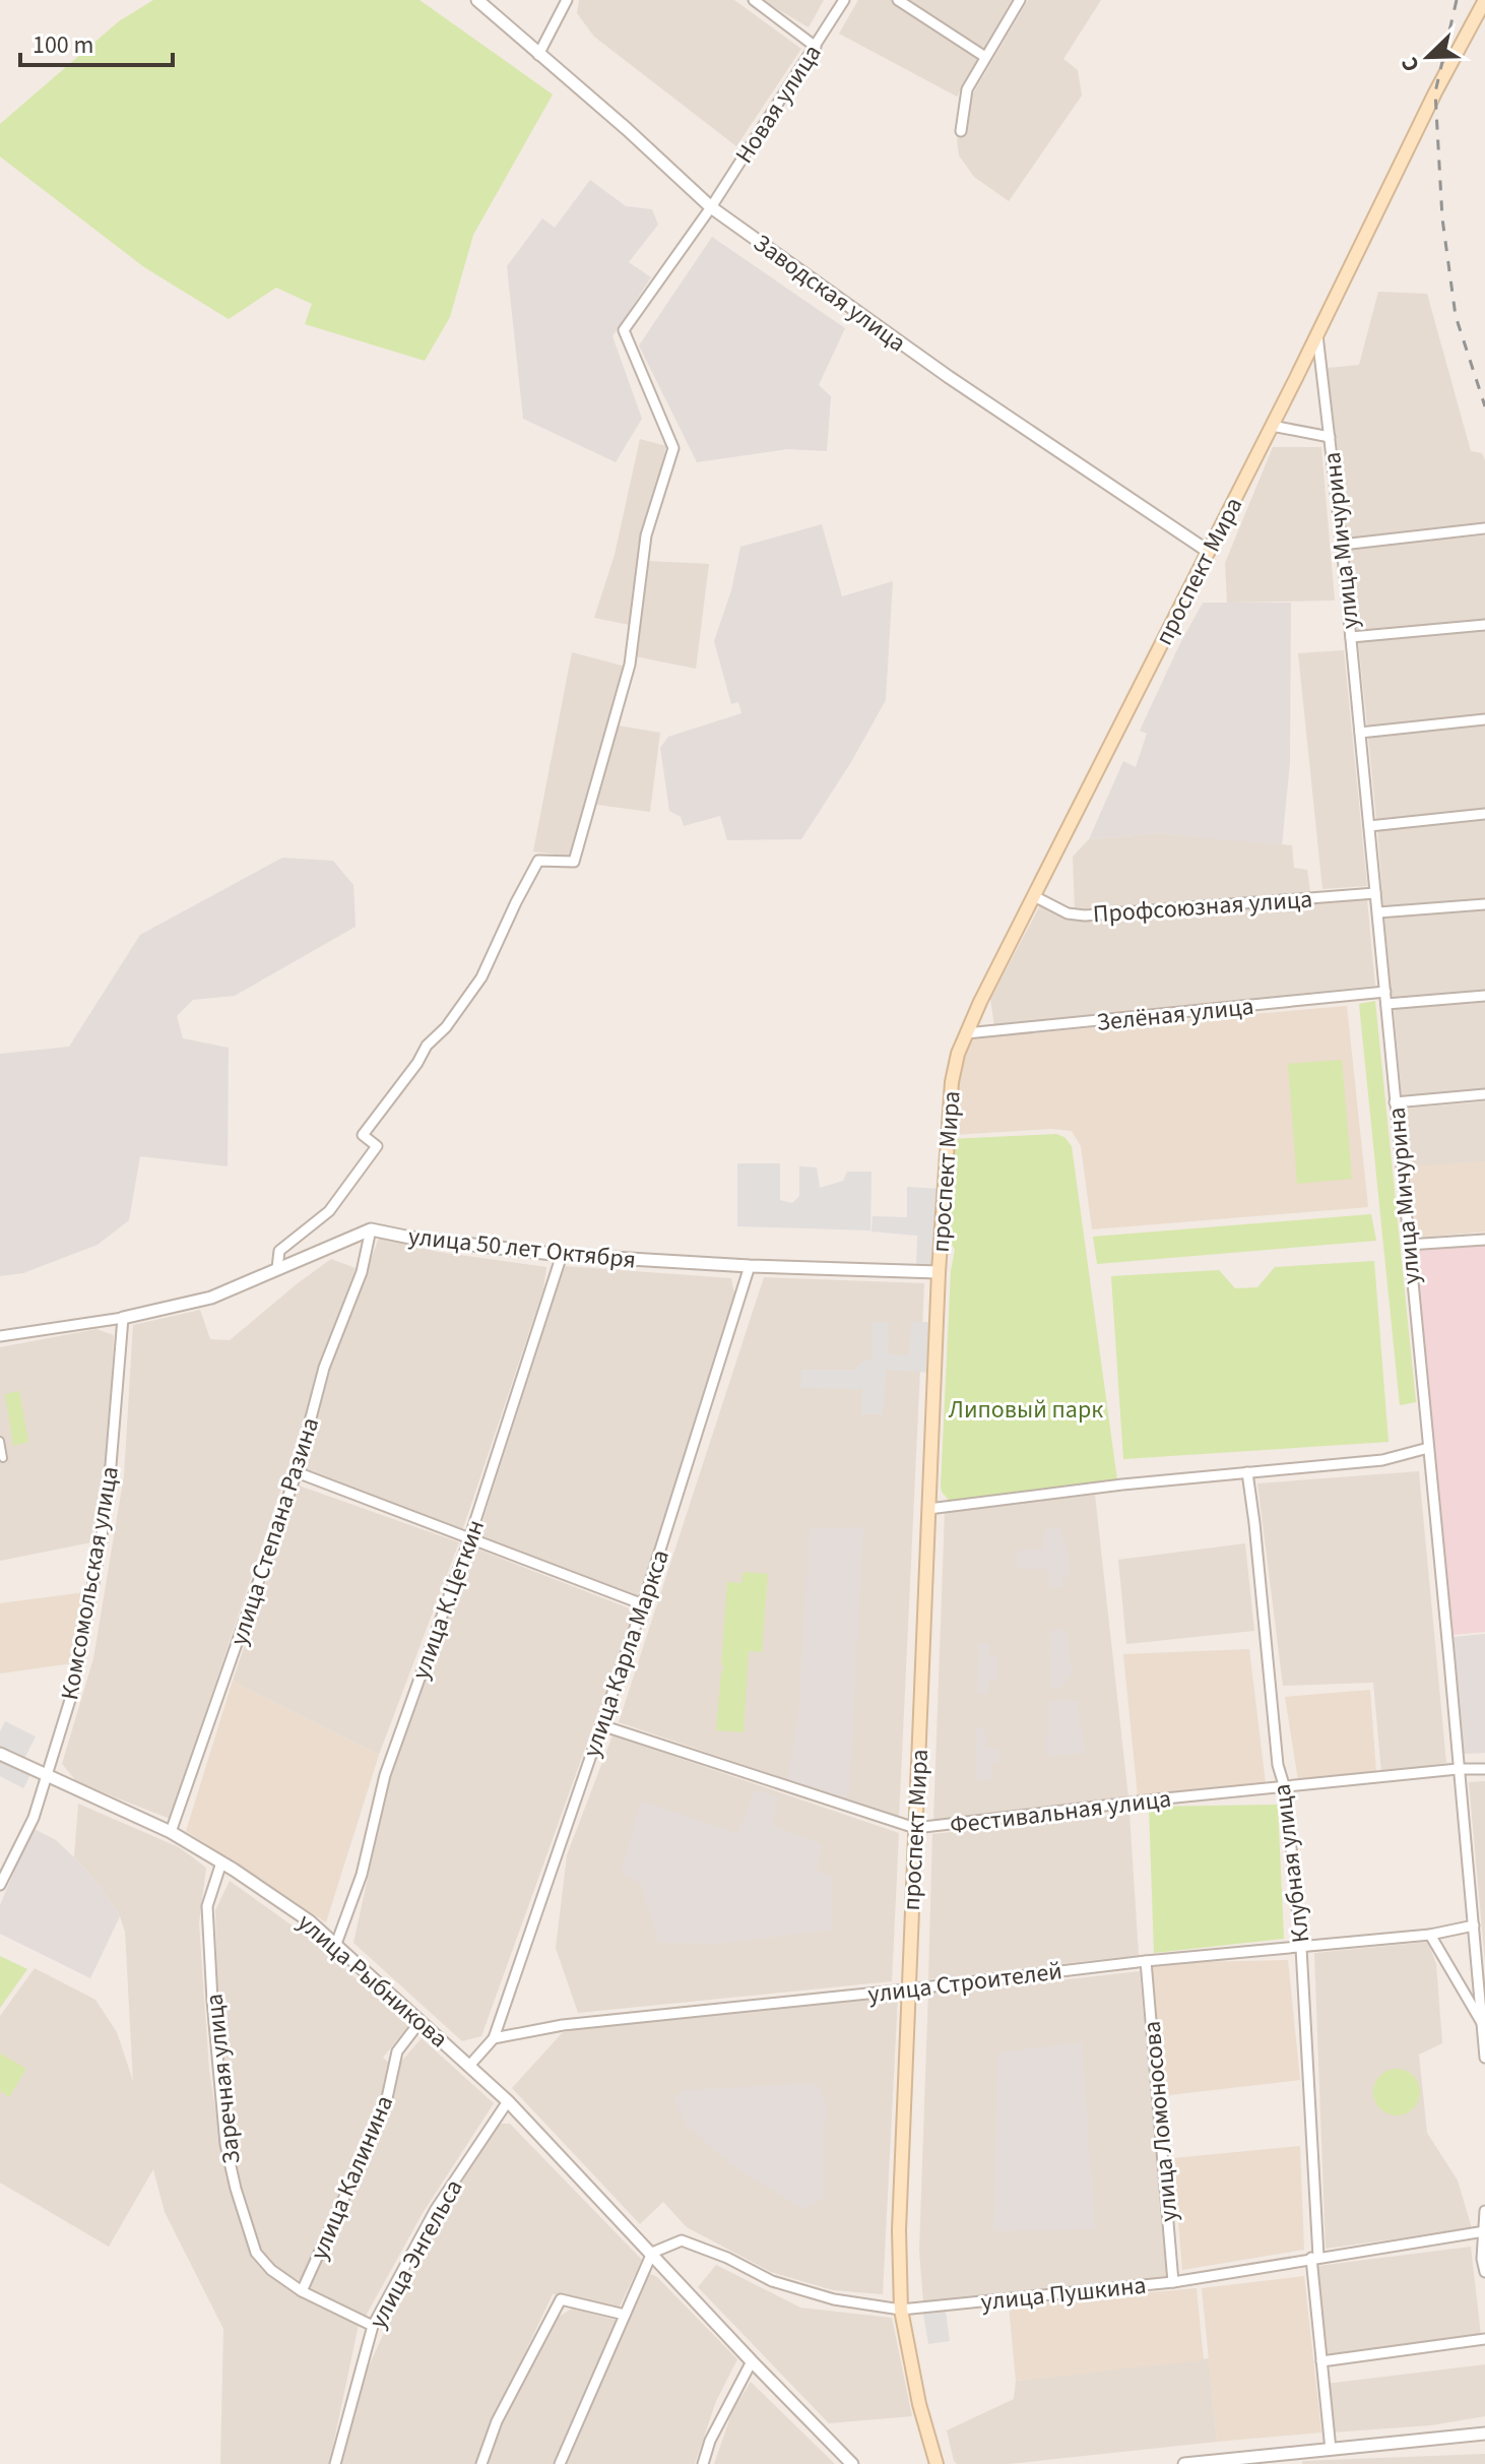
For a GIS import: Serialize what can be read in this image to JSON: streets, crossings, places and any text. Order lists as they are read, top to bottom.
{
  "streets": {
    "main road": ["проспект Мира"],
    "street": [
      "Новая улица",
      "Заводская улица",
      "улица Мичурина",
      "Профсоюзная улица",
      "Зелёная улица",
      "улица 50 лет Октября",
      "улица Степана Разина",
      "Комсомольская улица",
      "улица К.Цеткин",
      "улица Карла Маркса",
      "Фестивальная улица",
      "Клубная улица",
      "улица Рыбникова",
      "улица Строителей",
      "Заречная улица",
      "улица Ломоносова",
      "улица Калинина",
      "улица Энгельса",
      "улица Пушкина"
    ]
  },
  "crossings": [
    ["Новая улица", "Заводская улица"],
    ["Заводская улица", "проспект Мира"],
    ["улица Мичурина", "проспект Мира"],
    ["улица Мичурина", "Профсоюзная улица"],
    ["улица Мичурина", "Зелёная улица"],
    ["улица Мичурина", "Фестивальная улица"],
    ["улица Мичурина", "улица Строителей"],
    ["проспект Мира", "Профсоюзная улица"],
    ["проспект Мира", "Зелёная улица"],
    ["проспект Мира", "улица 50 лет Октября"],
    ["проспект Мира", "Фестивальная улица"],
    ["проспект Мира", "улица Строителей"],
    ["проспект Мира", "улица Пушкина"],
    ["улица 50 лет Октября", "улица Степана Разина"],
    ["улица 50 лет Октября", "улица К.Цеткин"],
    ["улица 50 лет Октября", "улица Карла Маркса"],
    ["улица Степана Разина", "улица Рыбникова"],
    ["Комсомольская улица", "улица Рыбникова"],
    ["улица К.Цеткин", "улица Рыбникова"],
    ["улица Карла Маркса", "Фестивальная улица"],
    ["улица Карла Маркса", "улица Строителей"],
    ["Фестивальная улица", "Клубная улица"],
    ["Клубная улица", "улица Строителей"],
    ["Клубная улица", "улица Пушкина"],
    ["улица Рыбникова", "Заречная улица"],
    ["улица Рыбникова", "улица Калинина"],
    ["улица Рыбникова", "улица Энгельса"],
    ["улица Рыбникова", "улица Пушкина"],
    ["улица Строителей", "улица Ломоносова"],
    ["Заречная улица", "улица Калинина"],
    ["Заречная улица", "улица Энгельса"],
    ["улица Ломоносова", "улица Пушкина"]
  ],
  "parks": ["Липовый парк"],
  "scale_bar": "100 m",
  "north": "bottom left"
}
